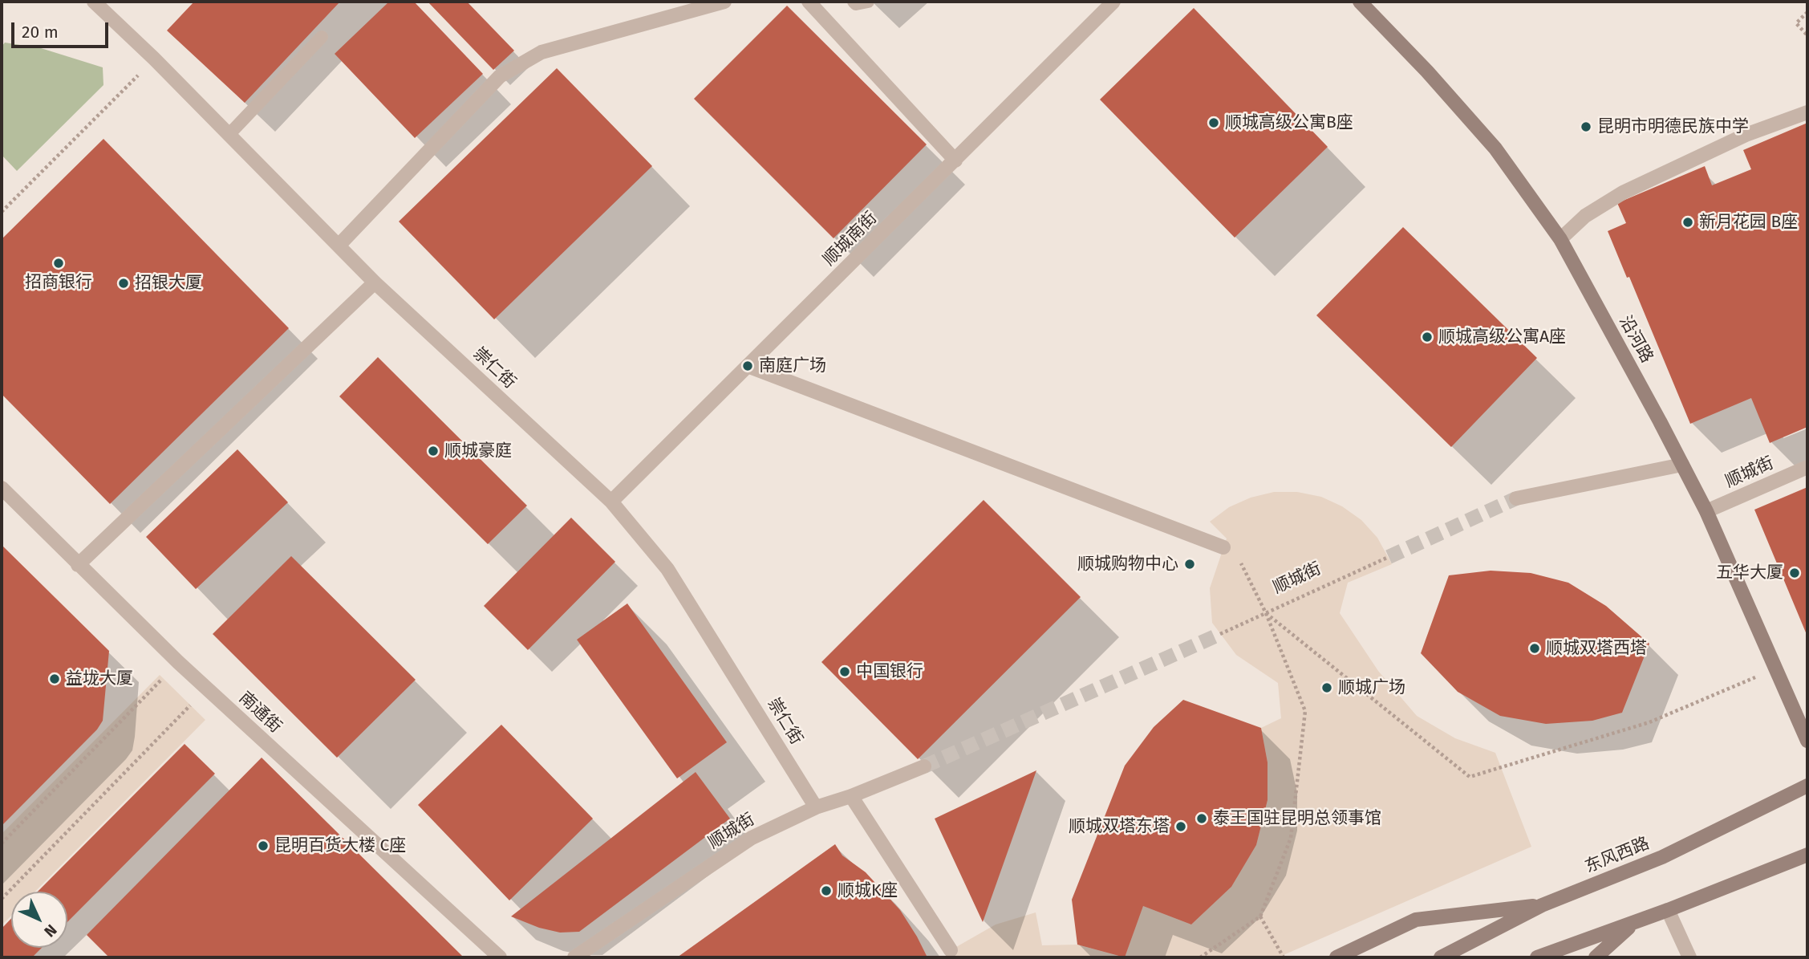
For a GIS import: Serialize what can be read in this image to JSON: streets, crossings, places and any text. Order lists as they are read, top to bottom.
{
  "streets": {
    "main road": ["沿河路", "东风西路"],
    "street": [
      "顺城南街",
      "崇仁街",
      "顺城街",
      "南通街"
    ]
  },
  "crossings": [
    ["顺城南街", "崇仁街"],
    ["沿河路", "顺城街"],
    ["崇仁街", "顺城街"]
  ],
  "places": [
    "顺城高级公寓B座",
    "昆明市明德民族中学",
    "新月花园 B座",
    "招商银行",
    "招银大厦",
    "顺城高级公寓A座",
    "南庭广场",
    "顺城豪庭",
    "顺城购物中心",
    "五华大厦",
    "顺城双塔西塔",
    "中国银行",
    "益垅大厦",
    "顺城广场",
    "泰王国驻昆明总领事馆",
    "顺城双塔东塔",
    "昆明百货大楼 C座",
    "顺城K座"
  ],
  "scale_bar": "20 m",
  "north": "bottom right"
}
